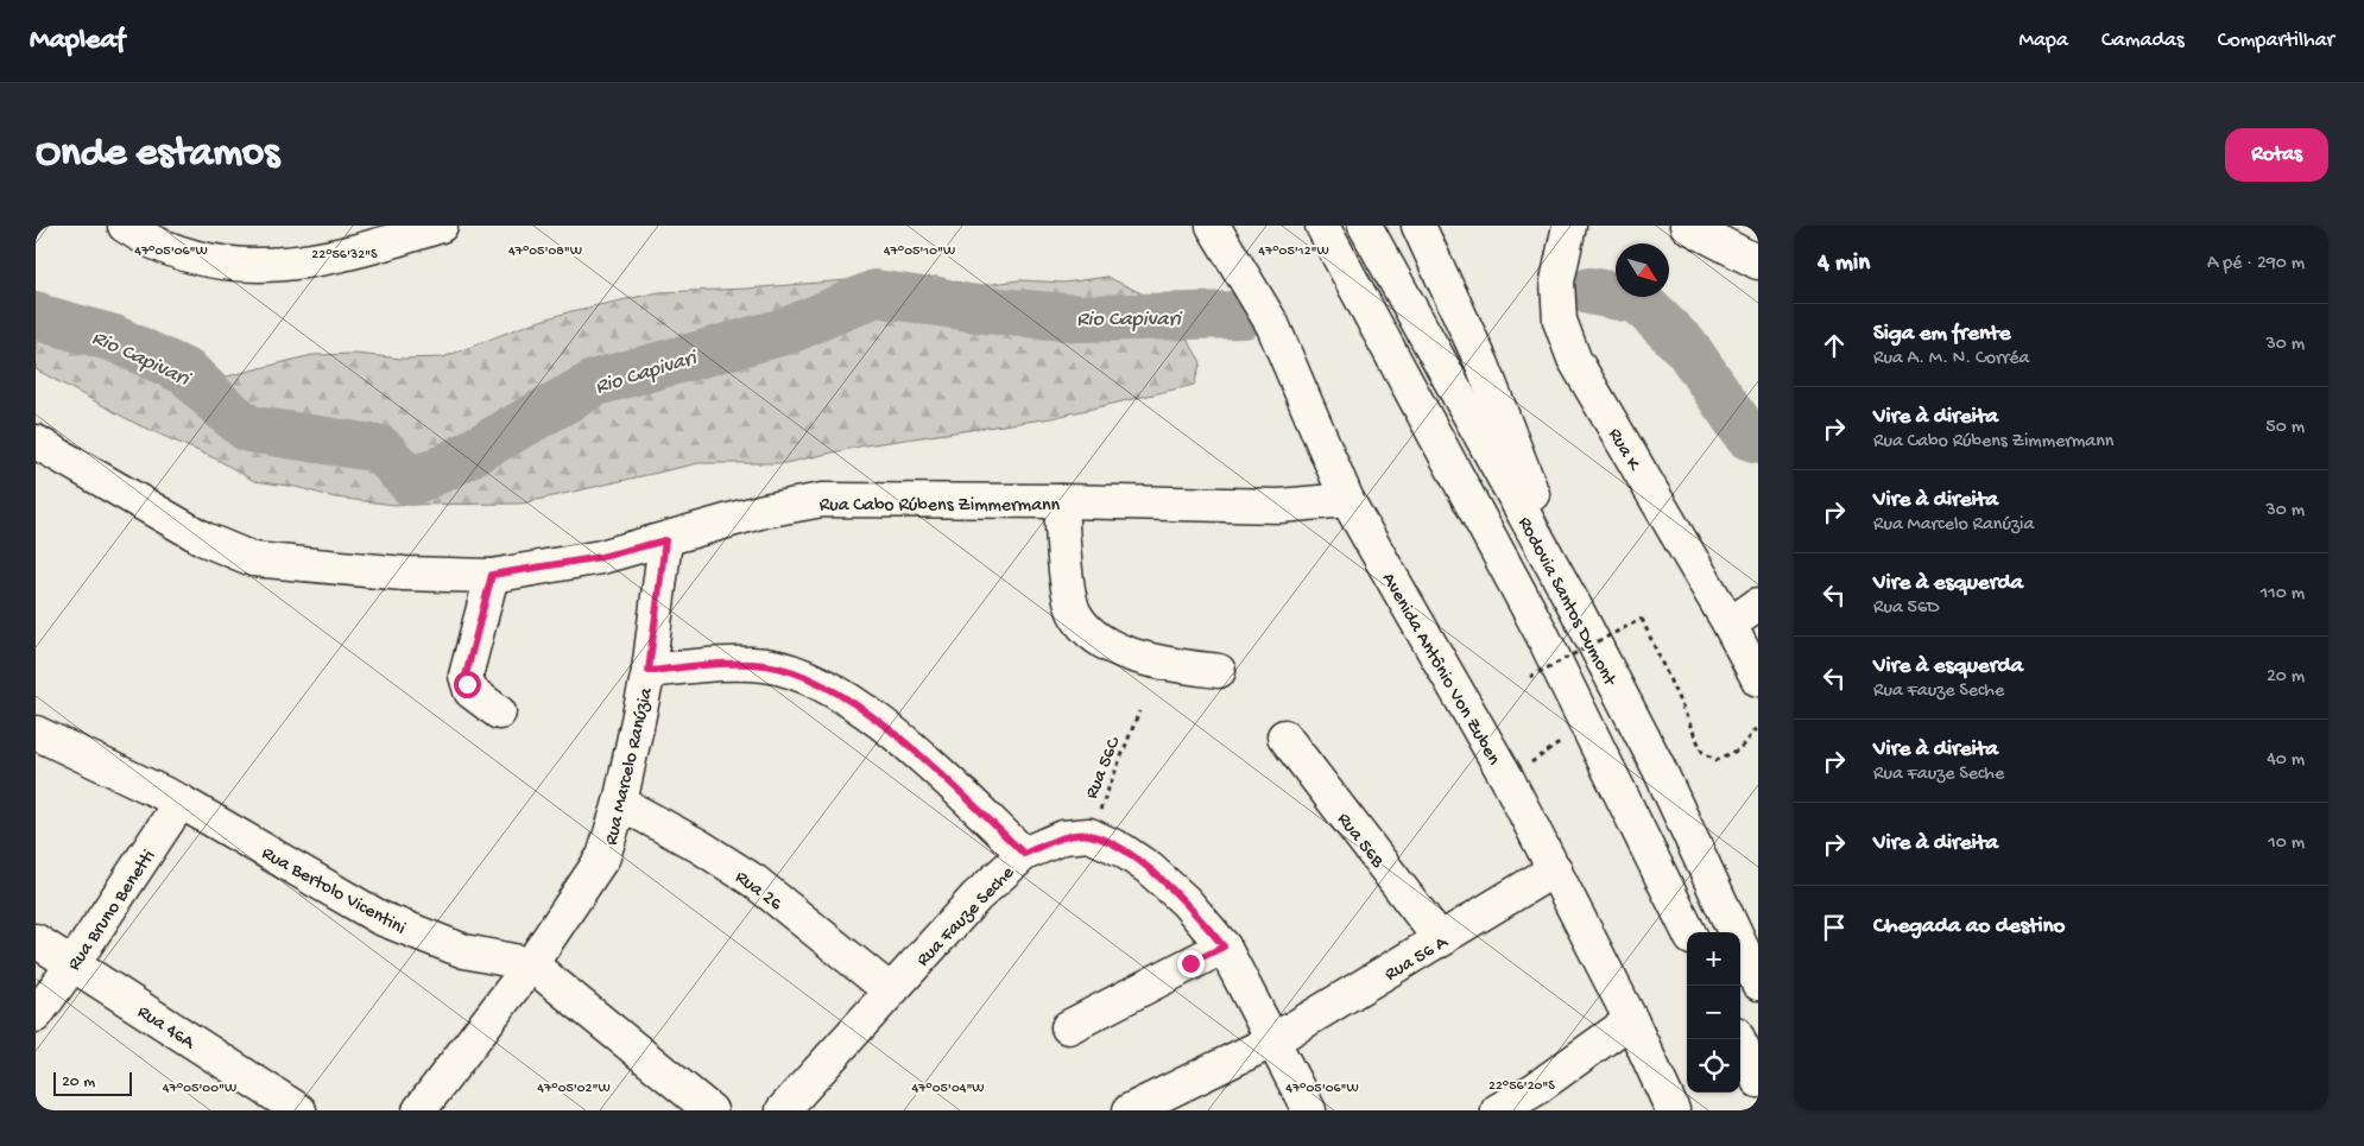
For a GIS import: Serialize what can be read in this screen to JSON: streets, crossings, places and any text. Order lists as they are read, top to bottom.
{
  "streets": {
    "main road": [
      "Rua K",
      "Rua Cabo Rúbens Zimmermann",
      "Rodovia Santos Dumont",
      "Avenida Antônio Von Zuben",
      "Rua Marcelo Ranúzia",
      "Rua 56B",
      "Rua Bertolo Vicentini",
      "Rua 26",
      "Rua Bruno Benetti",
      "Rua Fauze Seche",
      "Rua 56 A",
      "Rua 46A"
    ],
    "path": ["Rua 56C"]
  },
  "crossings": [
    ["Rua Cabo Rúbens Zimmermann", "Avenida Antônio Von Zuben"],
    ["Rua Cabo Rúbens Zimmermann", "Rua Marcelo Ranúzia"],
    ["Avenida Antônio Von Zuben", "Rua 56 A"],
    ["Rua Marcelo Ranúzia", "Rua Bertolo Vicentini"],
    ["Rua Marcelo Ranúzia", "Rua 26"],
    ["Rua 56C", "Rua Fauze Seche"],
    ["Rua 56B", "Rua 56 A"],
    ["Rua Bertolo Vicentini", "Rua Bruno Benetti"],
    ["Rua 26", "Rua Fauze Seche"],
    ["Rua Bruno Benetti", "Rua 46A"]
  ],
  "water": ["Rio Capivari"],
  "scale_bar": "20 m",
  "north": "bottom right",
  "page": {
    "header": "Mapleaf",
    "nav": ["Mapa", "Camadas", "Compartilhar"],
    "buttons": "Rotas",
    "title": "Onde estamos",
    "heading": ["4 min", "A pé · 290 m"],
    "list": [
      ["Siga em frente", "Rua A. M. N. Corréa", "30 m"],
      ["Vire à direita", "Rua Cabo Rúbens Zimmermann", "50 m"],
      ["Vire à direita", "Rua Marcelo Ranúzia", "30 m"],
      ["Vire à esquerda", "Rua 56D", "110 m"],
      ["Vire à esquerda", "Rua Fauze Seche", "20 m"],
      ["Vire à direita", "Rua Fauze Seche", "40 m"],
      ["Vire à direita", "10 m"],
      "Chegada ao destino"
    ],
    "map_buttons": ["+", "−"],
    "scale": "20 m"
  },
  "coordinates": [
    "47°05'08\"W",
    "47°05'12\"W",
    "47°05'06\"W",
    "47°05'10\"W",
    "22°56'32\"S",
    "22°56'20\"S",
    "47°05'00\"W",
    "47°05'02\"W",
    "47°05'04\"W"
  ]
}
